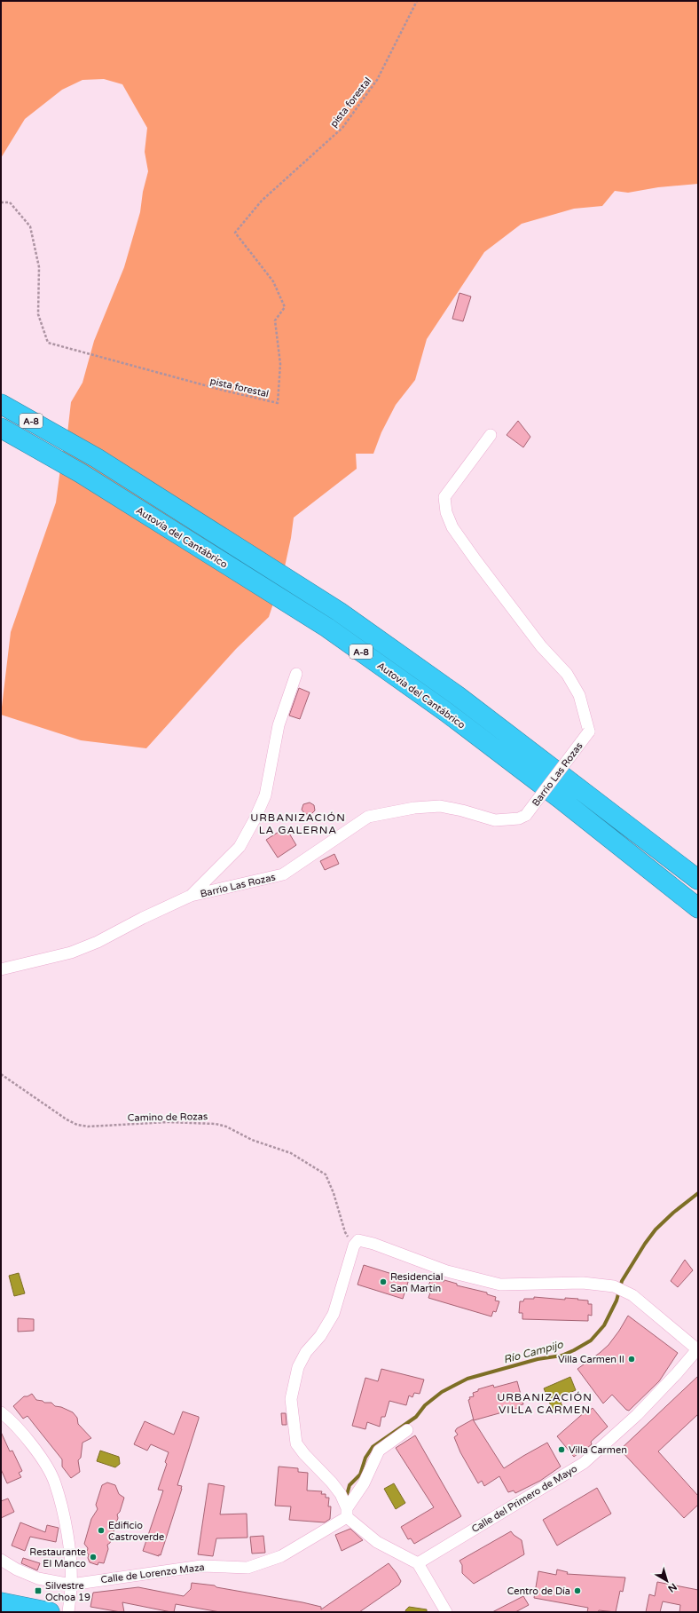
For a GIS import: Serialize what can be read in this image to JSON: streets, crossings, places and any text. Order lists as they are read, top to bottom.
{
  "streets": {
    "highway": ["A-8", "Autovía del Cantábrico"],
    "street": ["Barrio Las Rozas", "Calle del Primero de Mayo", "Calle de Lorenzo Maza"],
    "path": ["pista forestal", "Camino de Rozas"]
  },
  "districts": ["URBANIZACIÓN LA GALERNA", "URBANIZACIÓN VILLA CARMEN"],
  "water": ["Río Campijo"],
  "places": {
    "other": [
      "Residencial San Martín",
      "Villa Carmen II",
      "Villa Carmen",
      "Edificio Castroverde",
      "Restaurante El Manco",
      "Centro de Día"
    ],
    "transit": ["Silvestre Ochoa 19"]
  },
  "north": "bottom right"
}
